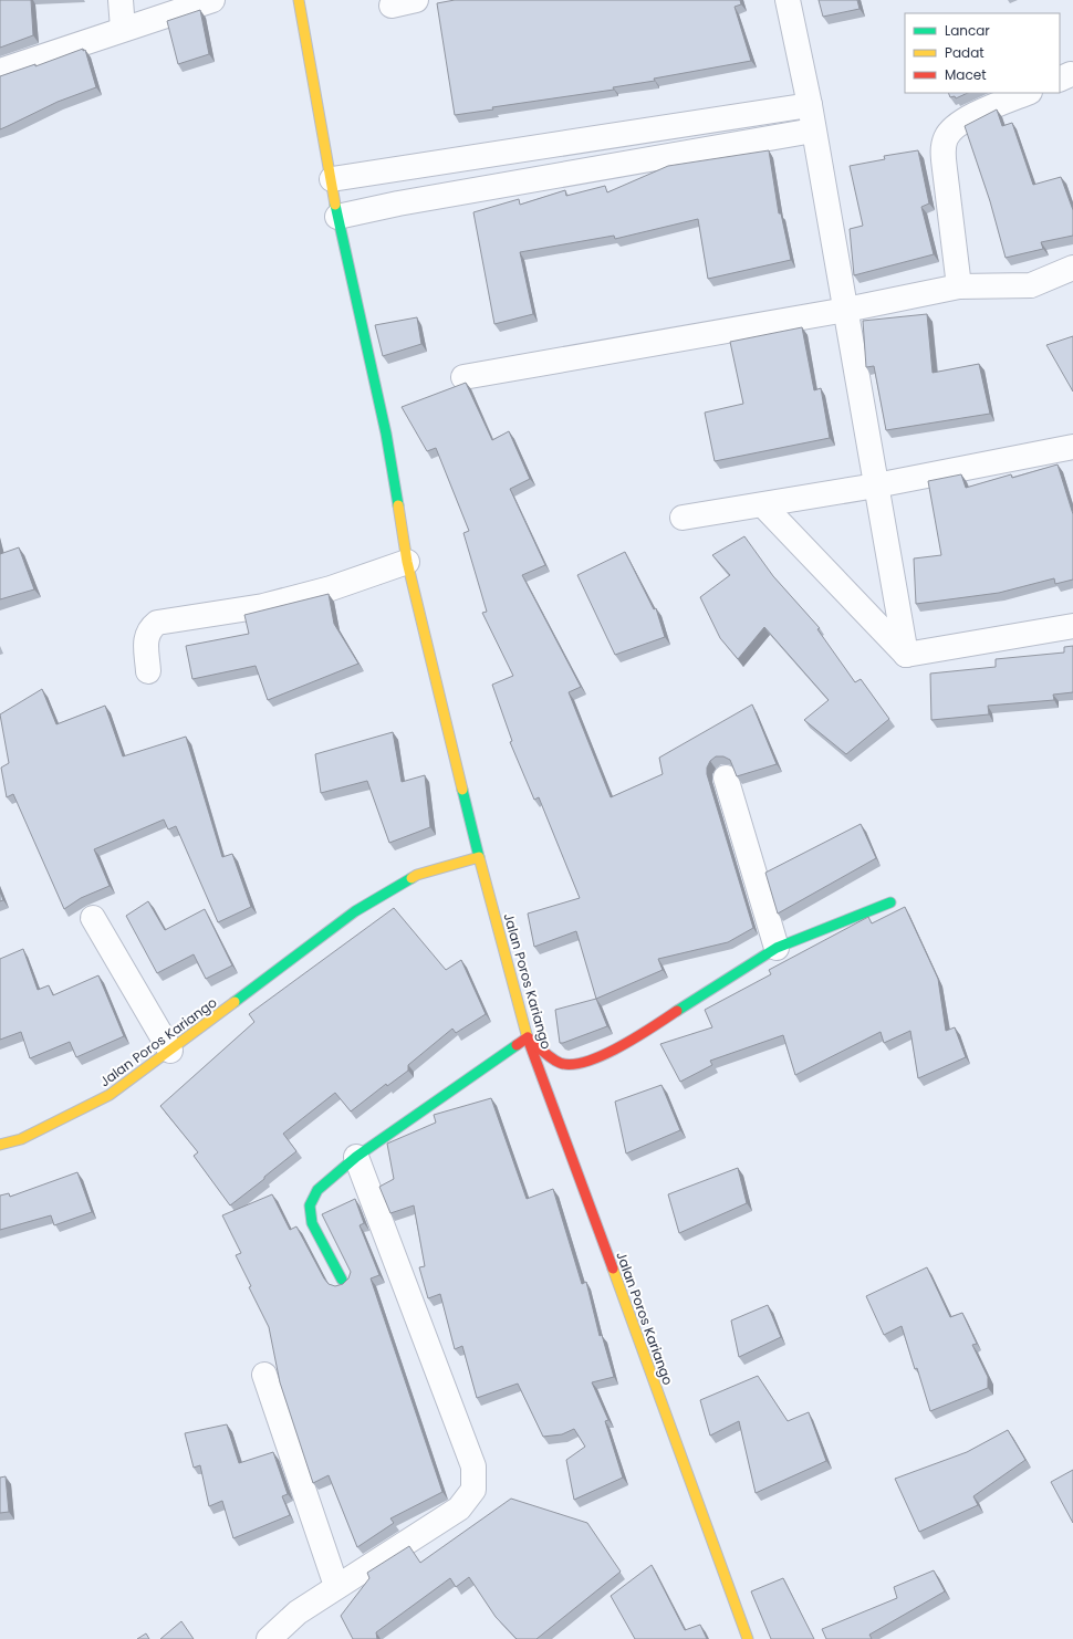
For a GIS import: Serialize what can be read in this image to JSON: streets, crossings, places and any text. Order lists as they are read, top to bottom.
{
  "streets": {
    "street": ["Jalan Poros Kariango"]
  },
  "legend": ["Lancar", "Padat", "Macet"]
}
